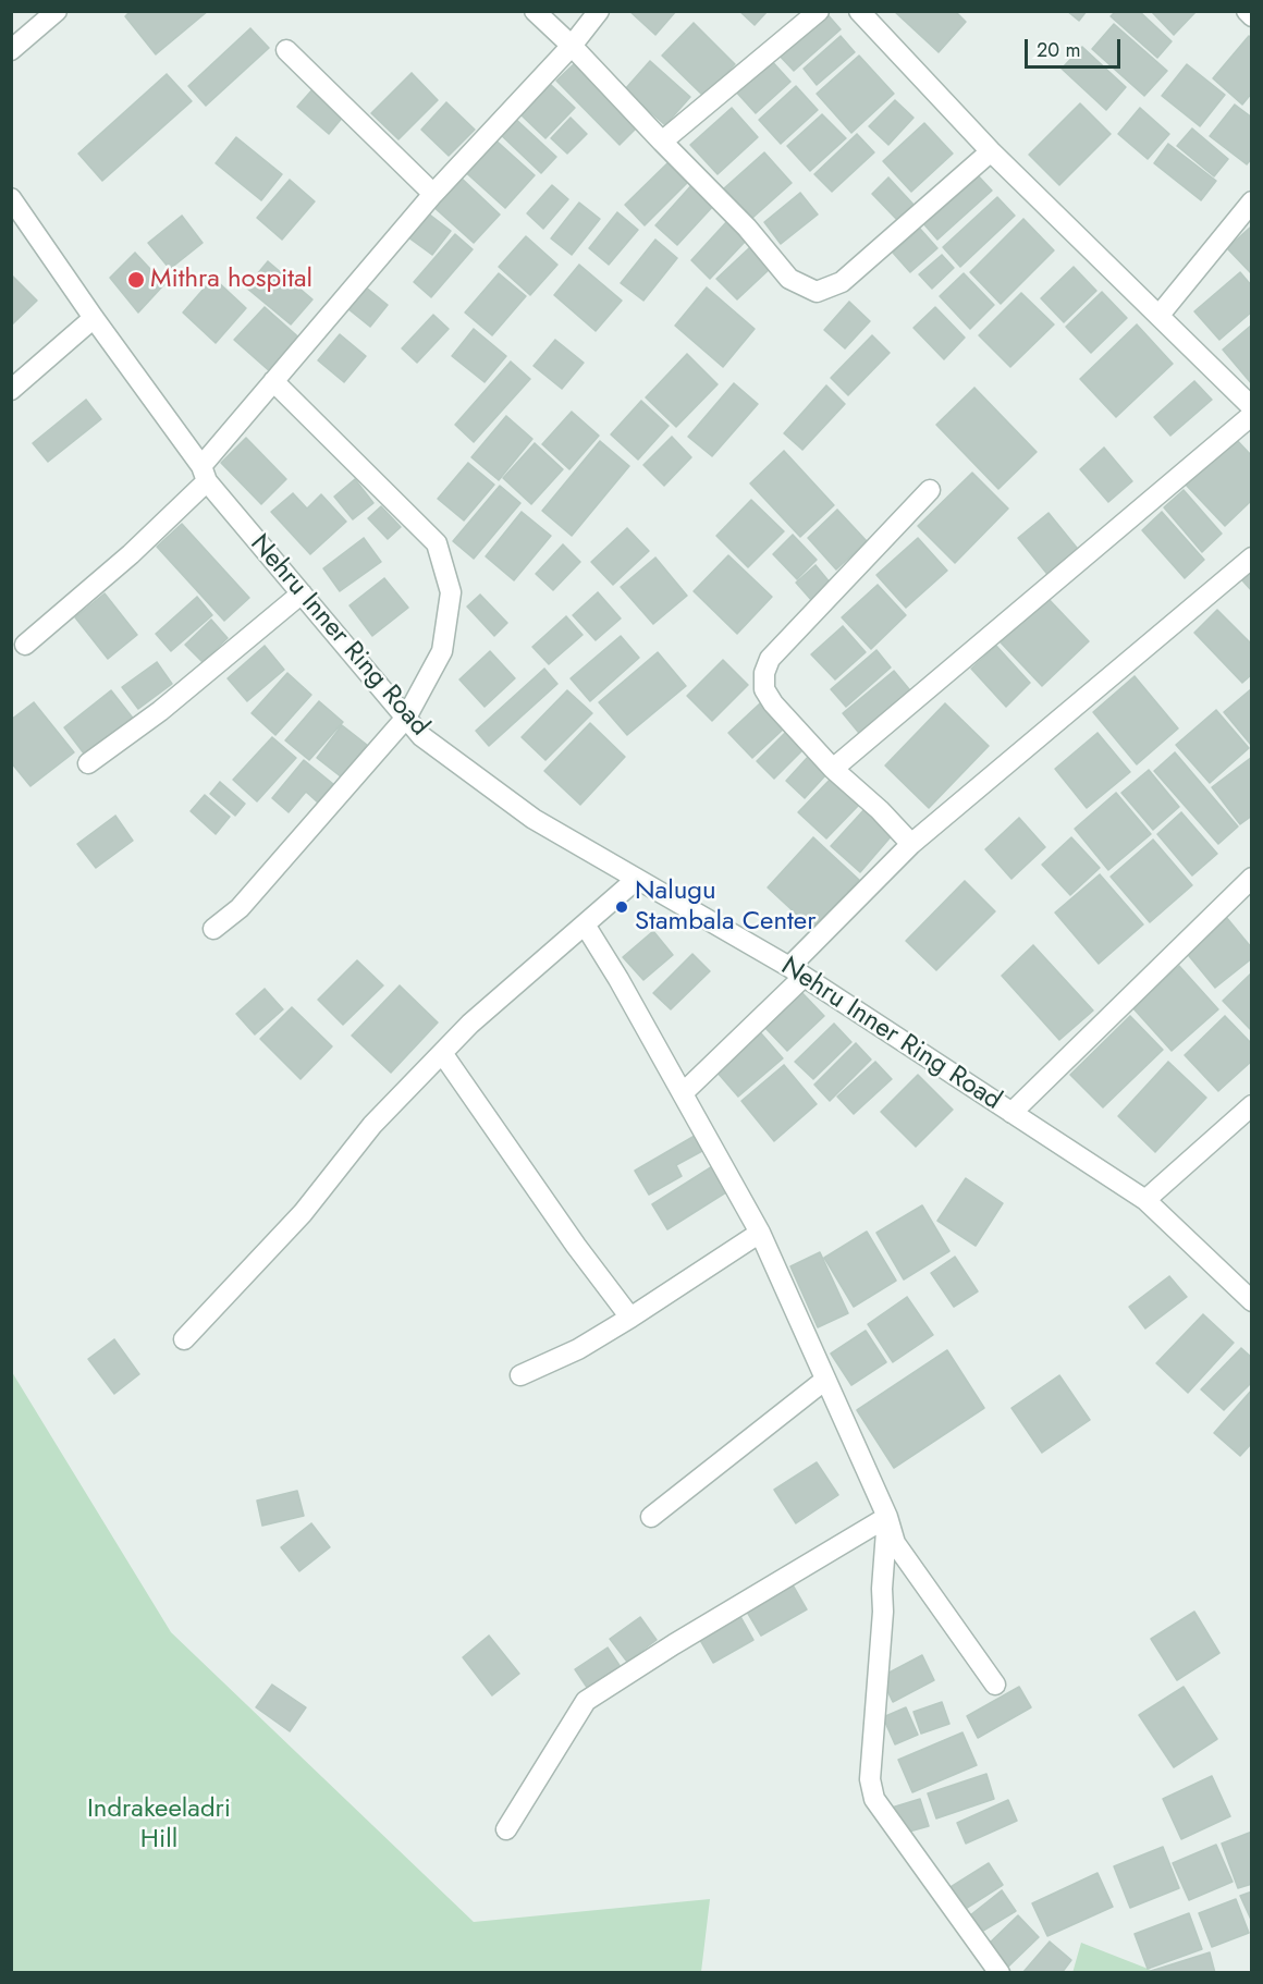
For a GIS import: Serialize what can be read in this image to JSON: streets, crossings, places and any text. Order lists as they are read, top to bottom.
{
  "streets": {
    "street": ["Nehru Inner Ring Road"]
  },
  "parks": ["Indrakeeladri Hill"],
  "places": ["Mithra hospital", "Nalugu Stambala Center"],
  "scale_bar": "20 m"
}
